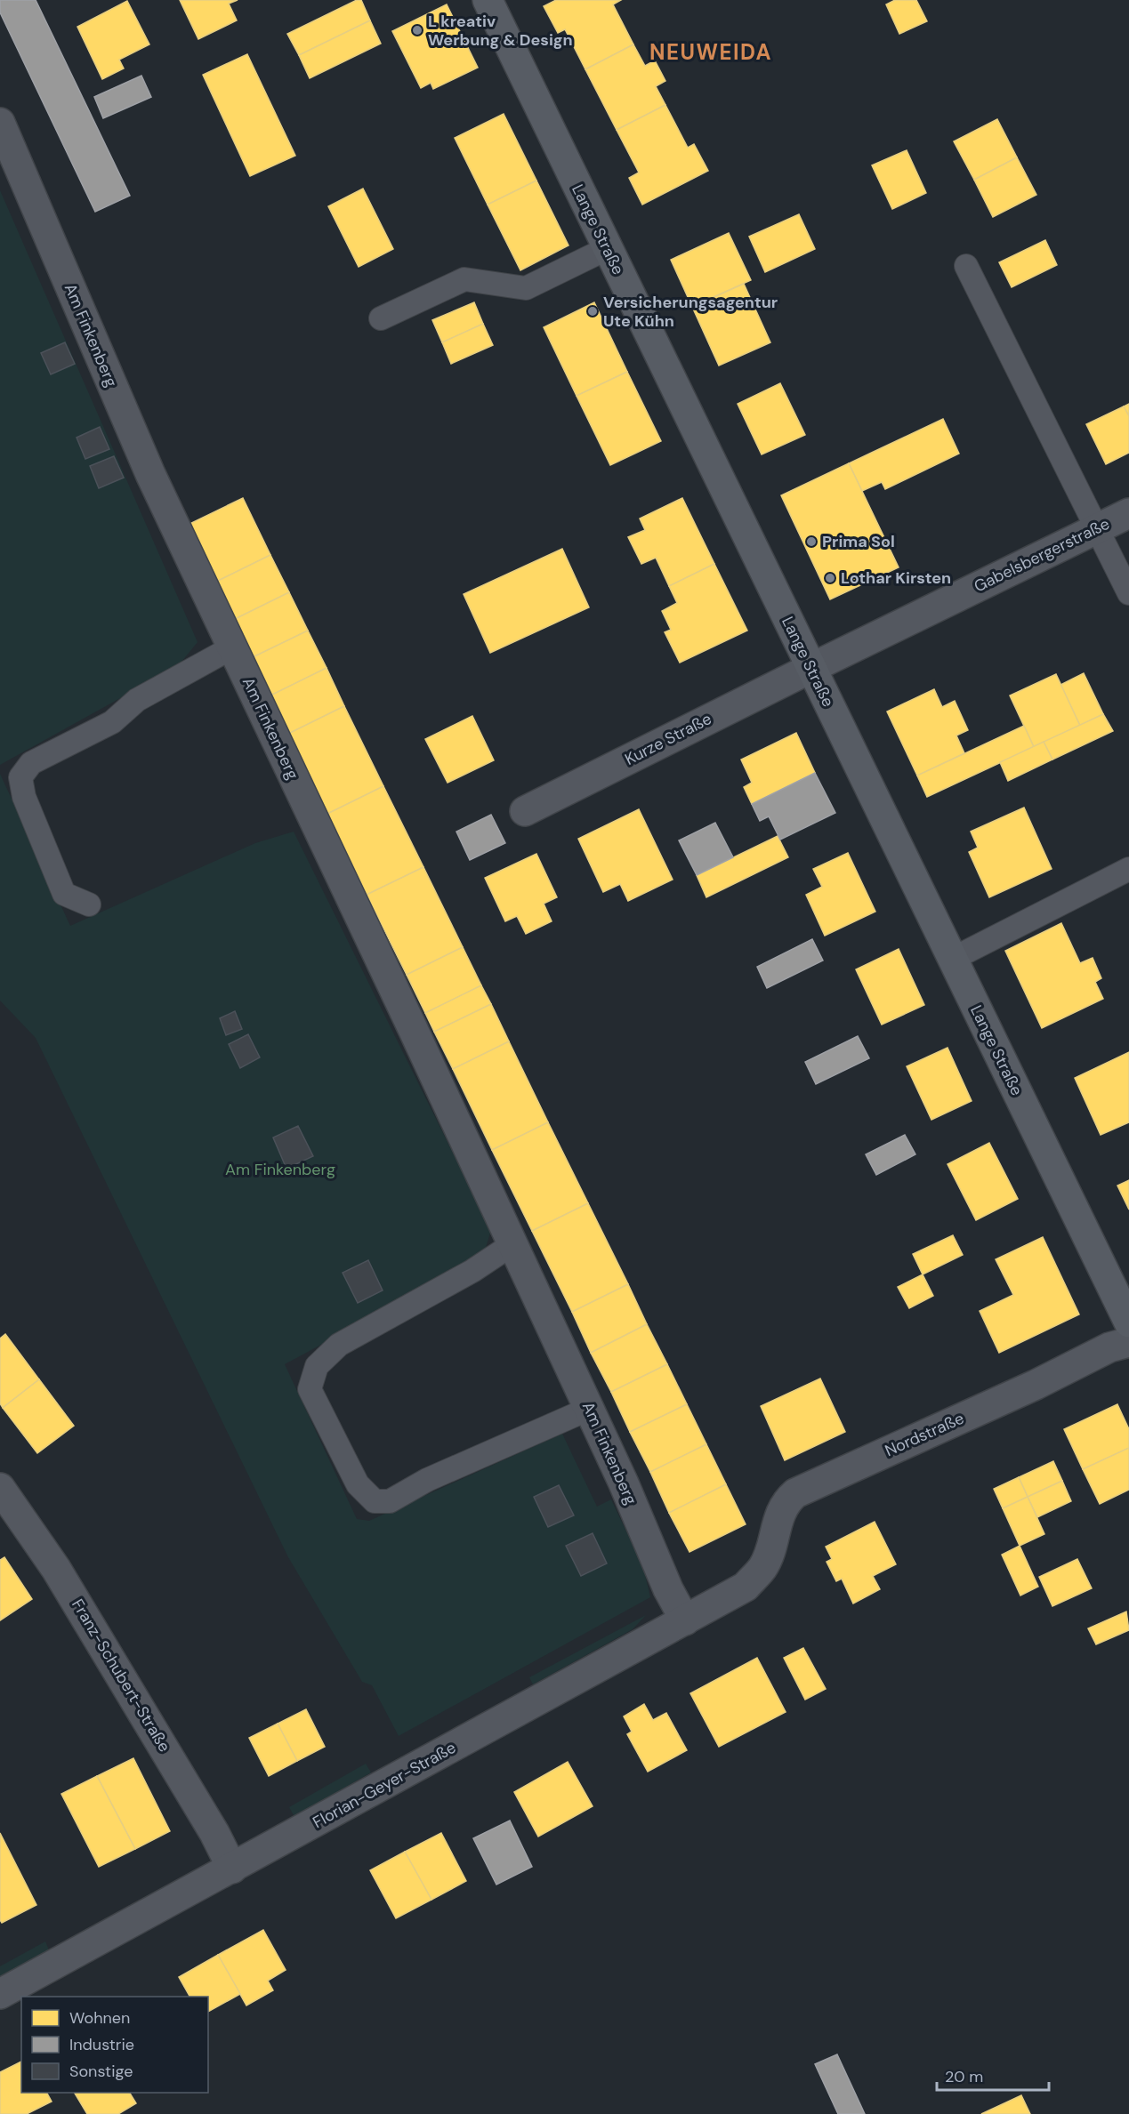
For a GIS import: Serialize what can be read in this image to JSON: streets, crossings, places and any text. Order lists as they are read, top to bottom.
{
  "streets": {
    "street": [
      "Lange Straße",
      "Am Finkenberg",
      "Gabelsbergerstraße",
      "Kurze Straße",
      "Nordstraße",
      "Franz-Schubert-Straße",
      "Florian-Geyer-Straße"
    ]
  },
  "crossings": [
    ["Lange Straße", "Gabelsbergerstraße"],
    ["Lange Straße", "Kurze Straße"],
    ["Am Finkenberg", "Florian-Geyer-Straße"],
    ["Gabelsbergerstraße", "Kurze Straße"],
    ["Nordstraße", "Florian-Geyer-Straße"],
    ["Franz-Schubert-Straße", "Florian-Geyer-Straße"]
  ],
  "districts": ["NEUWEIDA"],
  "parks": ["Am Finkenberg"],
  "places": [
    "L kreativ Werbung & Design",
    "Versicherungsagentur Ute Kühn",
    "Prima Sol",
    "Lothar Kirsten"
  ],
  "legend": ["Wohnen", "Industrie", "Sonstige"],
  "scale_bar": "20 m"
}
